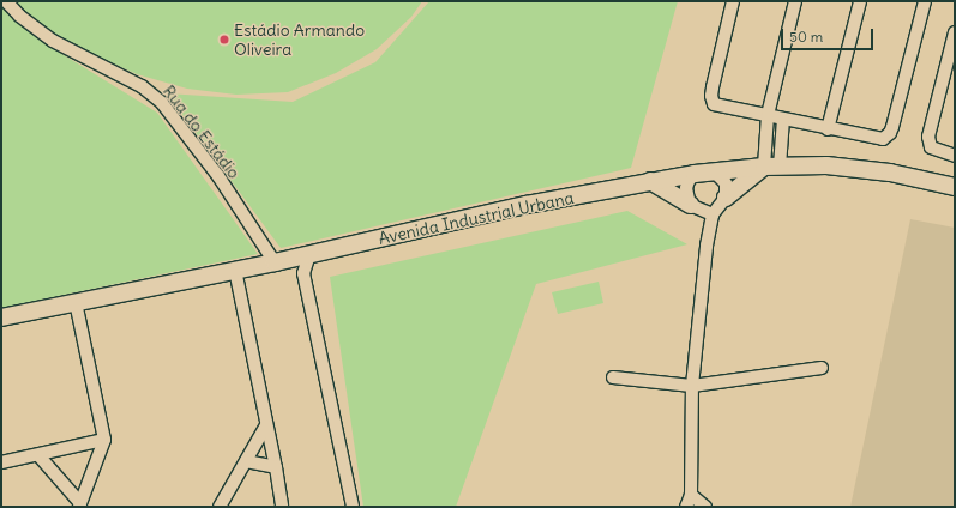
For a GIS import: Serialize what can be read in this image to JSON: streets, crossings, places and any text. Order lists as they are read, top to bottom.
{
  "streets": {
    "street": ["Rua do Estádio", "Avenida Industrial Urbana"]
  },
  "crossings": [
    ["Rua do Estádio", "Avenida Industrial Urbana"]
  ],
  "places": ["Estádio Armando Oliveira"],
  "scale_bar": "50 m"
}
